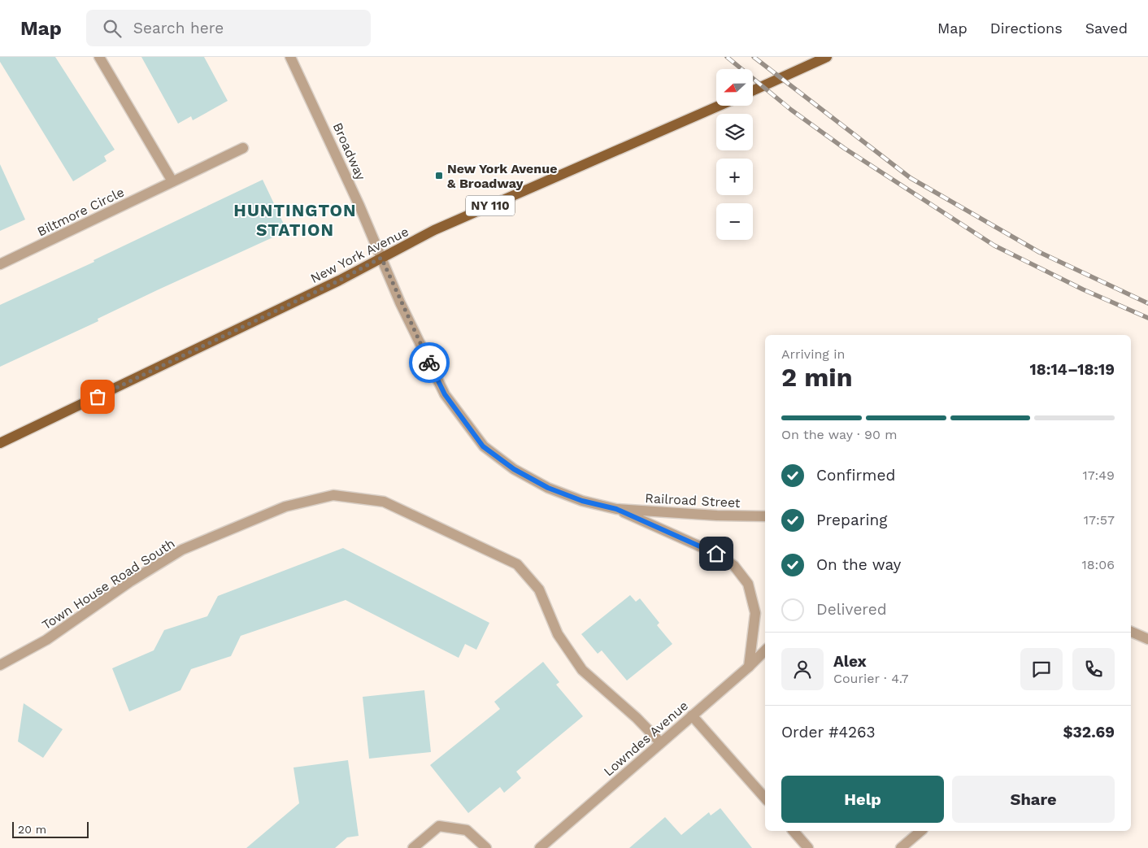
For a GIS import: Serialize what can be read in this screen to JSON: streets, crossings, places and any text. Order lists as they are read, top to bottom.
{
  "streets": {
    "main road": ["NY 110", "New York Avenue"],
    "street": [
      "Broadway",
      "Biltmore Circle",
      "Railroad Street",
      "Town House Road South",
      "Lowndes Avenue"
    ]
  },
  "crossings": [
    ["Broadway", "New York Avenue"],
    ["Broadway", "Railroad Street"],
    ["New York Avenue", "Railroad Street"],
    ["Railroad Street", "Lowndes Avenue"],
    ["Town House Road South", "Lowndes Avenue"]
  ],
  "districts": ["HUNTINGTON STATION"],
  "places": {
    "transit": ["New York Avenue & Broadway"]
  },
  "scale_bar": "20 m",
  "north": "left",
  "page": {
    "header": "Map",
    "search": "Search here",
    "nav": ["Map", "Directions", "Saved"],
    "map_buttons": ["+", "−"],
    "heading": ["2 min", "Arriving in", "18:14–18:19"],
    "panel": [
      "Alex",
      "Courier · 4.7",
      "Order #4263",
      "$32.69"
    ],
    "bar": "On the way · 90 m",
    "list": [
      ["Confirmed", "17:49"],
      ["Preparing", "17:57"],
      ["On the way", "18:06"],
      "Delivered"
    ],
    "buttons": ["Help", "Share"],
    "scale": "20 m"
  }
}
